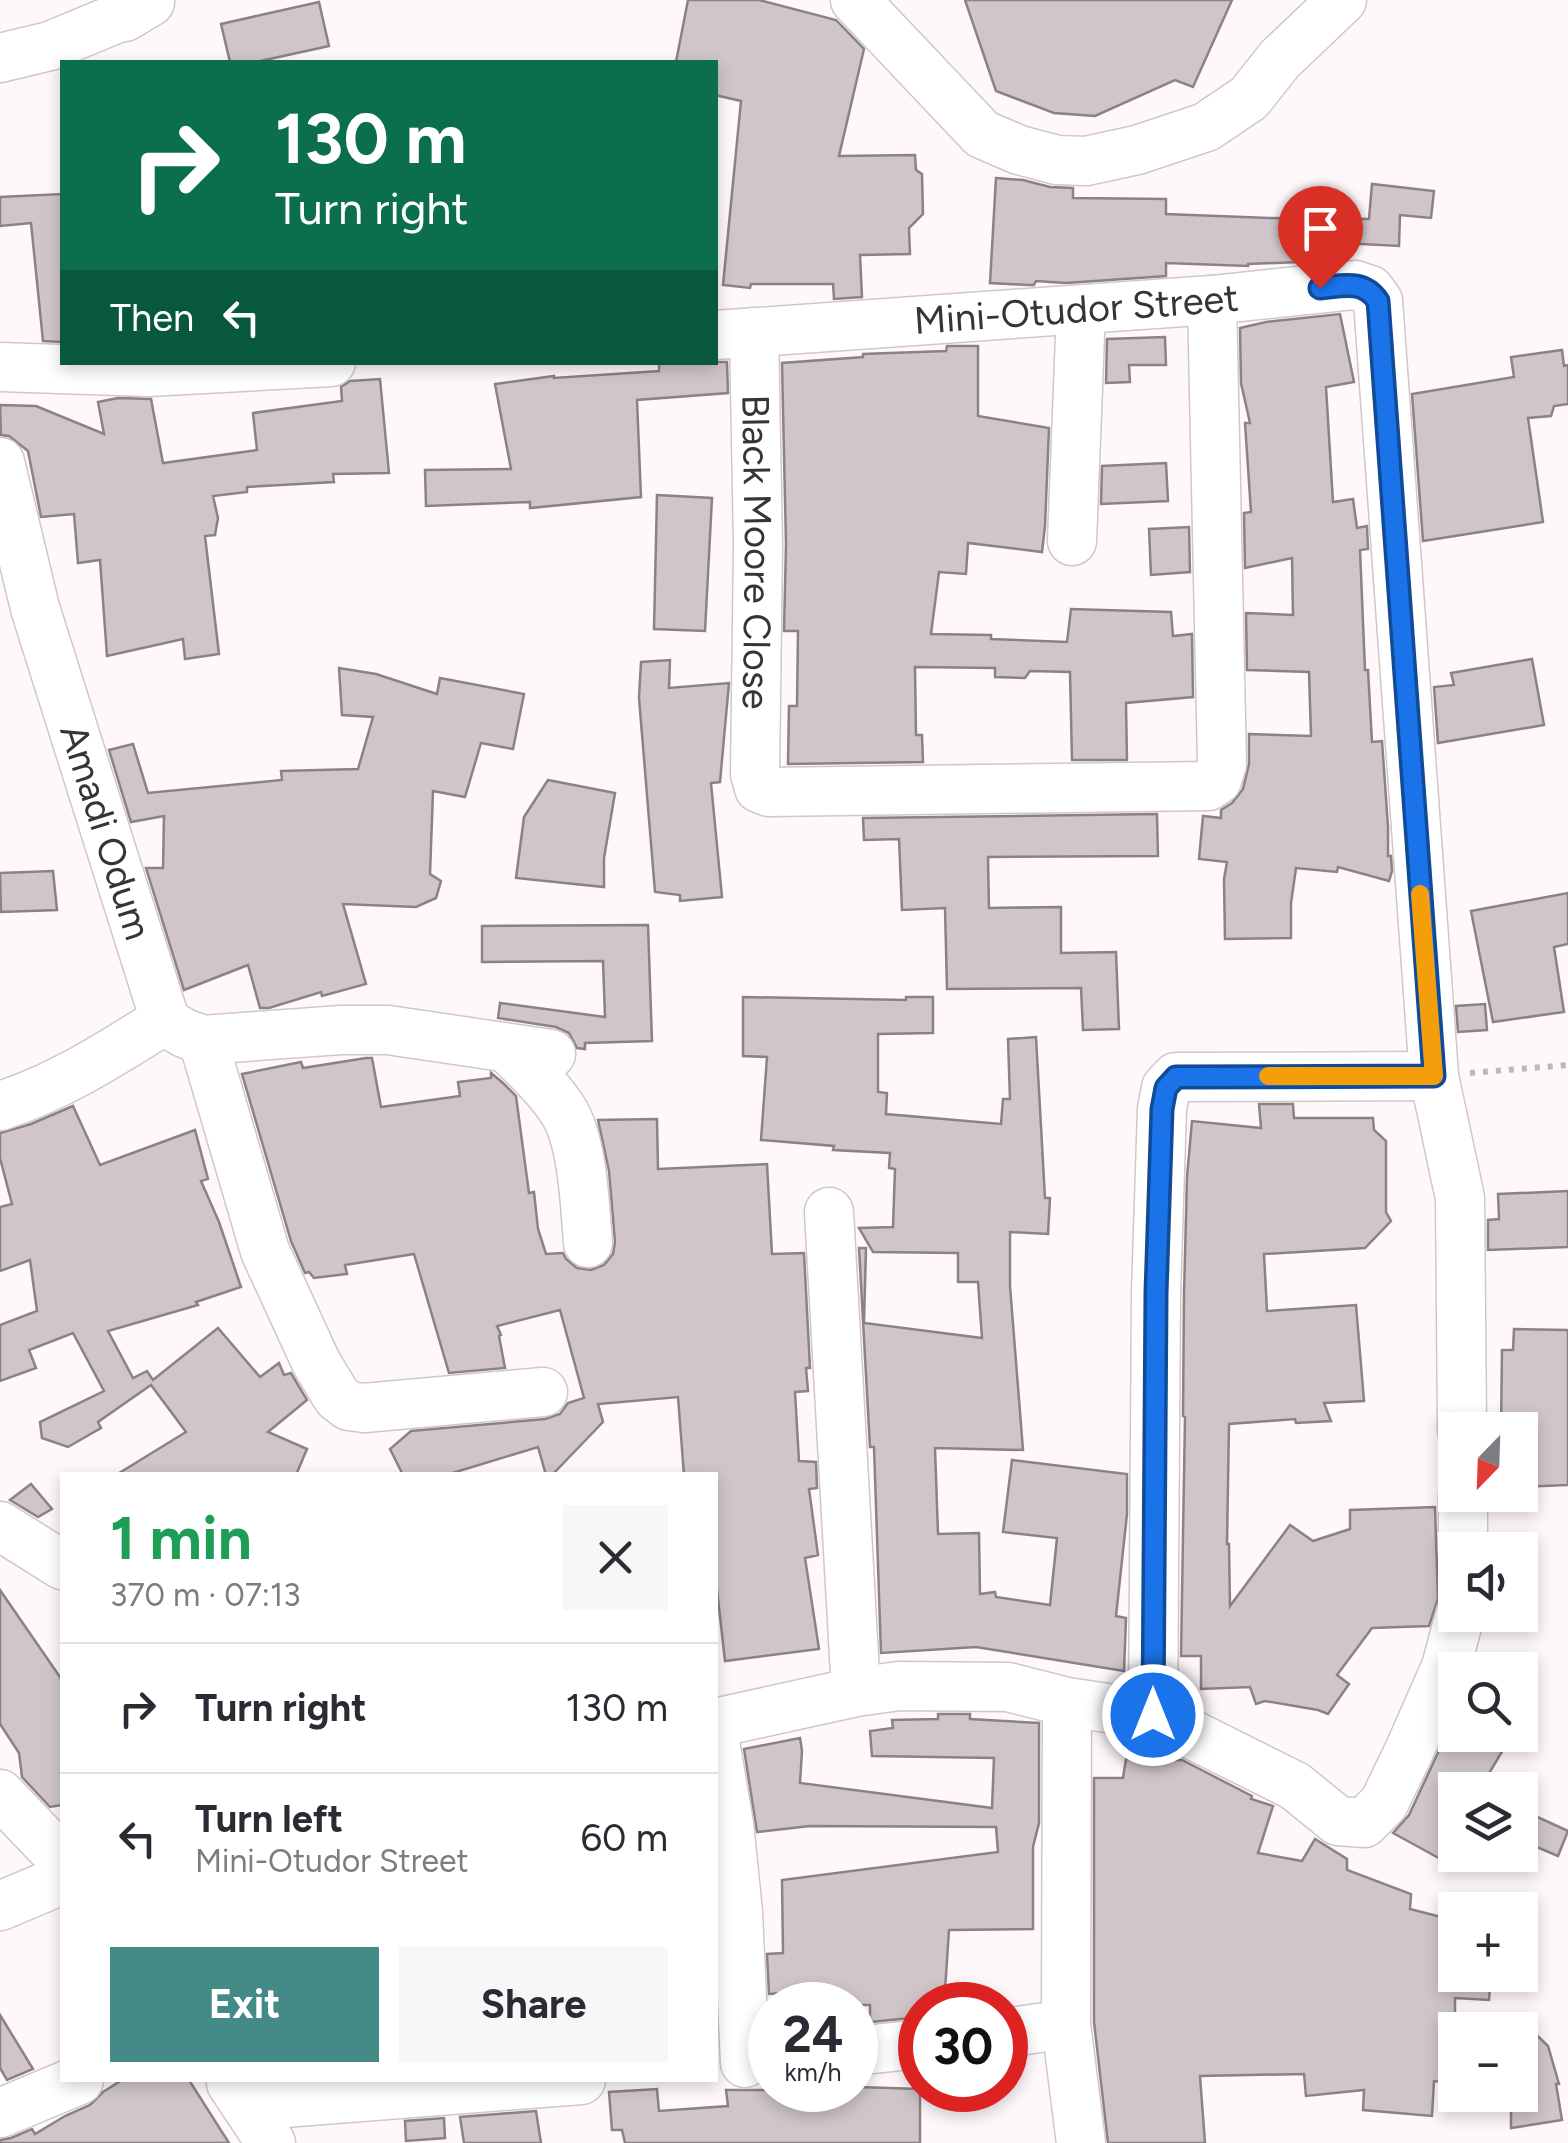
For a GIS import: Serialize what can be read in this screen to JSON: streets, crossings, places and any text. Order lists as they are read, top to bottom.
{
  "streets": {
    "street": ["Mini-Otudor Street", "Black Moore Close", "Amadi Odum"]
  },
  "crossings": [
    ["Mini-Otudor Street", "Black Moore Close"]
  ],
  "north": "bottom left",
  "page": {
    "turn": ["130 m", "Turn right"],
    "then": "Then",
    "map_buttons": ["+", "−"],
    "heading": ["1 min", "370 m · 07:13"],
    "list": [
      {
        "name": "Turn right",
        "value": "130 m"
      },
      {
        "name": "Turn left",
        "note": "Mini-Otudor Street",
        "value": "60 m"
      }
    ],
    "buttons": ["Exit", "Share"],
    "speed": "24 km/h",
    "limit": "30"
  }
}
